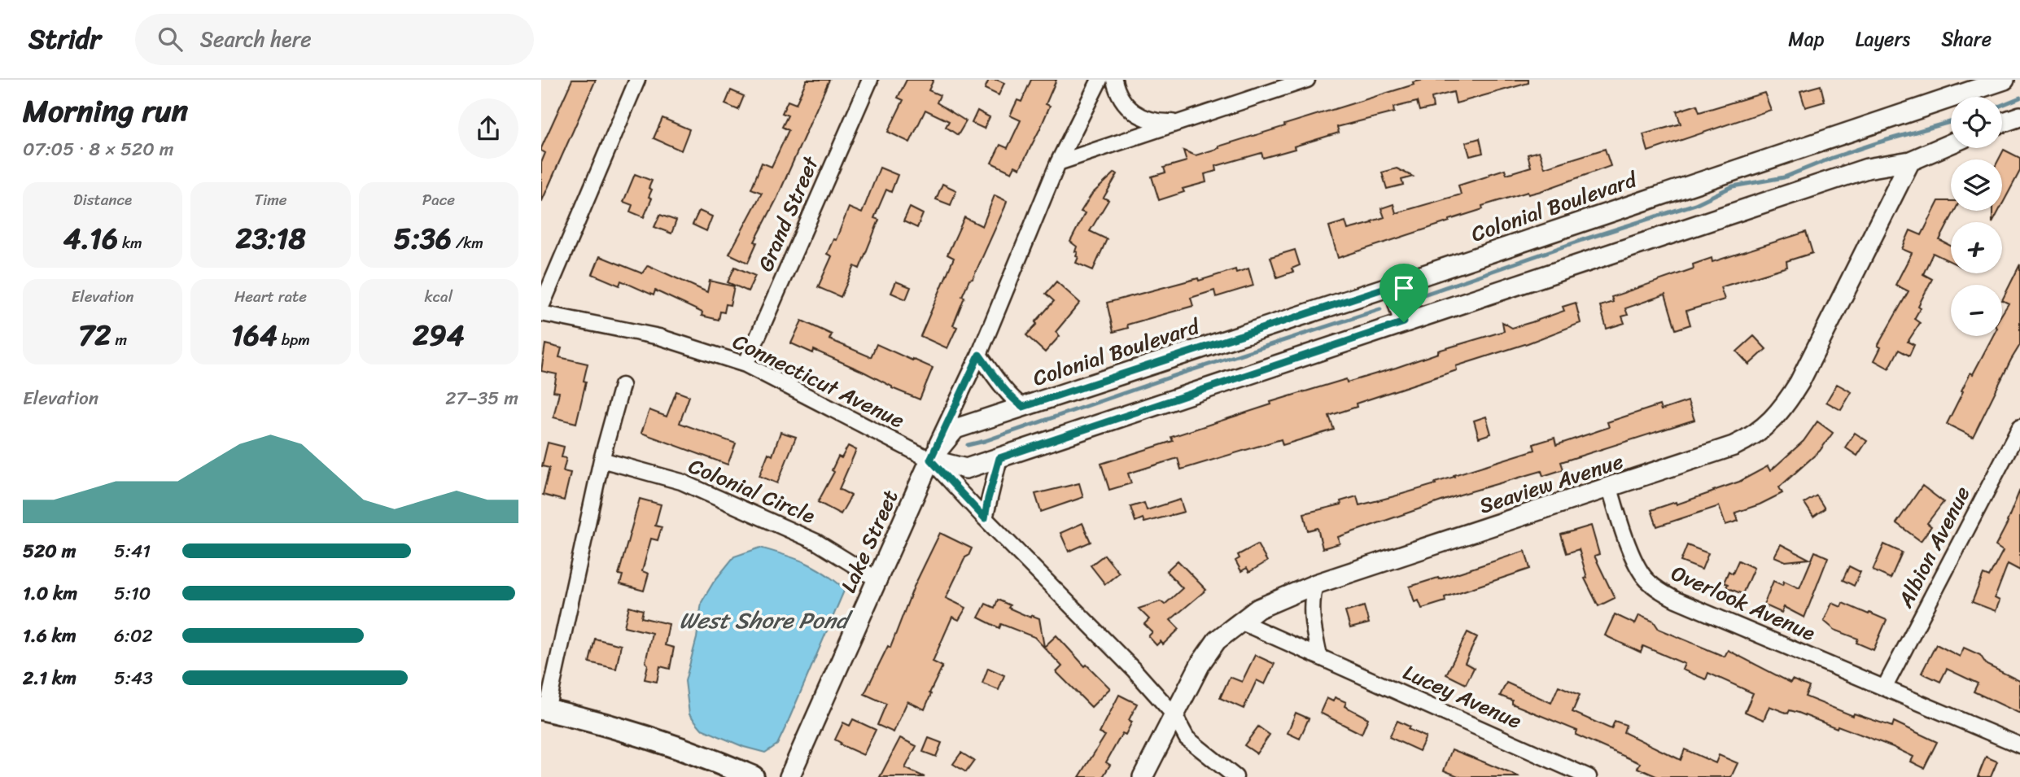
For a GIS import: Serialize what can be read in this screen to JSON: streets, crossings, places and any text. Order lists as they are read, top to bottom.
{
  "streets": {
    "street": [
      "Colonial Boulevard",
      "Grand Street",
      "Connecticut Avenue",
      "Seaview Avenue",
      "Colonial Circle",
      "Lake Street",
      "Albion Avenue",
      "Overlook Avenue",
      "Lucey Avenue"
    ]
  },
  "crossings": [
    ["Colonial Boulevard", "Connecticut Avenue"],
    ["Colonial Boulevard", "Lake Street"],
    ["Grand Street", "Connecticut Avenue"],
    ["Connecticut Avenue", "Seaview Avenue"],
    ["Connecticut Avenue", "Lake Street"],
    ["Seaview Avenue", "Overlook Avenue"],
    ["Seaview Avenue", "Lucey Avenue"],
    ["Colonial Circle", "Lake Street"],
    ["Albion Avenue", "Overlook Avenue"]
  ],
  "water": ["West Shore Pond"],
  "page": {
    "header": "Stridr",
    "search": "Search here",
    "nav": ["Map", "Layers", "Share"],
    "heading": ["Morning run", "07:05 · 8 × 520 m"],
    "map_buttons": ["+", "−"],
    "stats": [
      ["Distance", "4.16 km"],
      ["Time", "23:18"],
      ["Pace", "5:36 /km"],
      ["Elevation", "72 m"],
      ["Heart rate", "164 bpm"],
      ["kcal", "294"]
    ],
    "chart": ["Elevation", "27–35 m"],
    "list": [
      {
        "name": "520 m",
        "note": "5:41"
      },
      {
        "name": "1.0 km",
        "note": "5:10"
      },
      {
        "name": "1.6 km",
        "note": "6:02"
      },
      {
        "name": "2.1 km",
        "note": "5:43"
      }
    ]
  }
}
